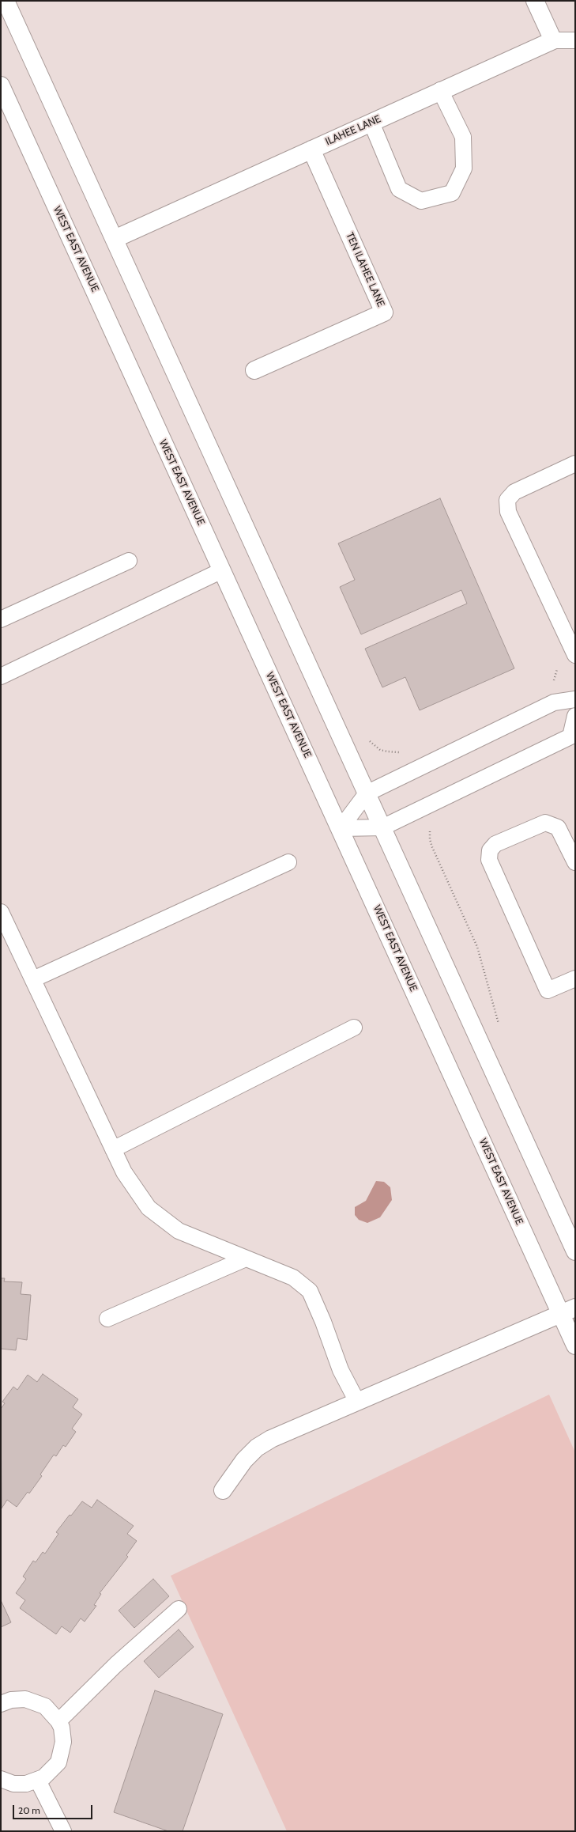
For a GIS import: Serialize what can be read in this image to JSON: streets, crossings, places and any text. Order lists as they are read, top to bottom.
{
  "streets": {
    "main road": ["ILAHEE LANE", "WEST EAST AVENUE", "TEN ILAHEE LANE"]
  },
  "crossings": [
    ["ILAHEE LANE", "TEN ILAHEE LANE"]
  ],
  "scale_bar": "20 m"
}
